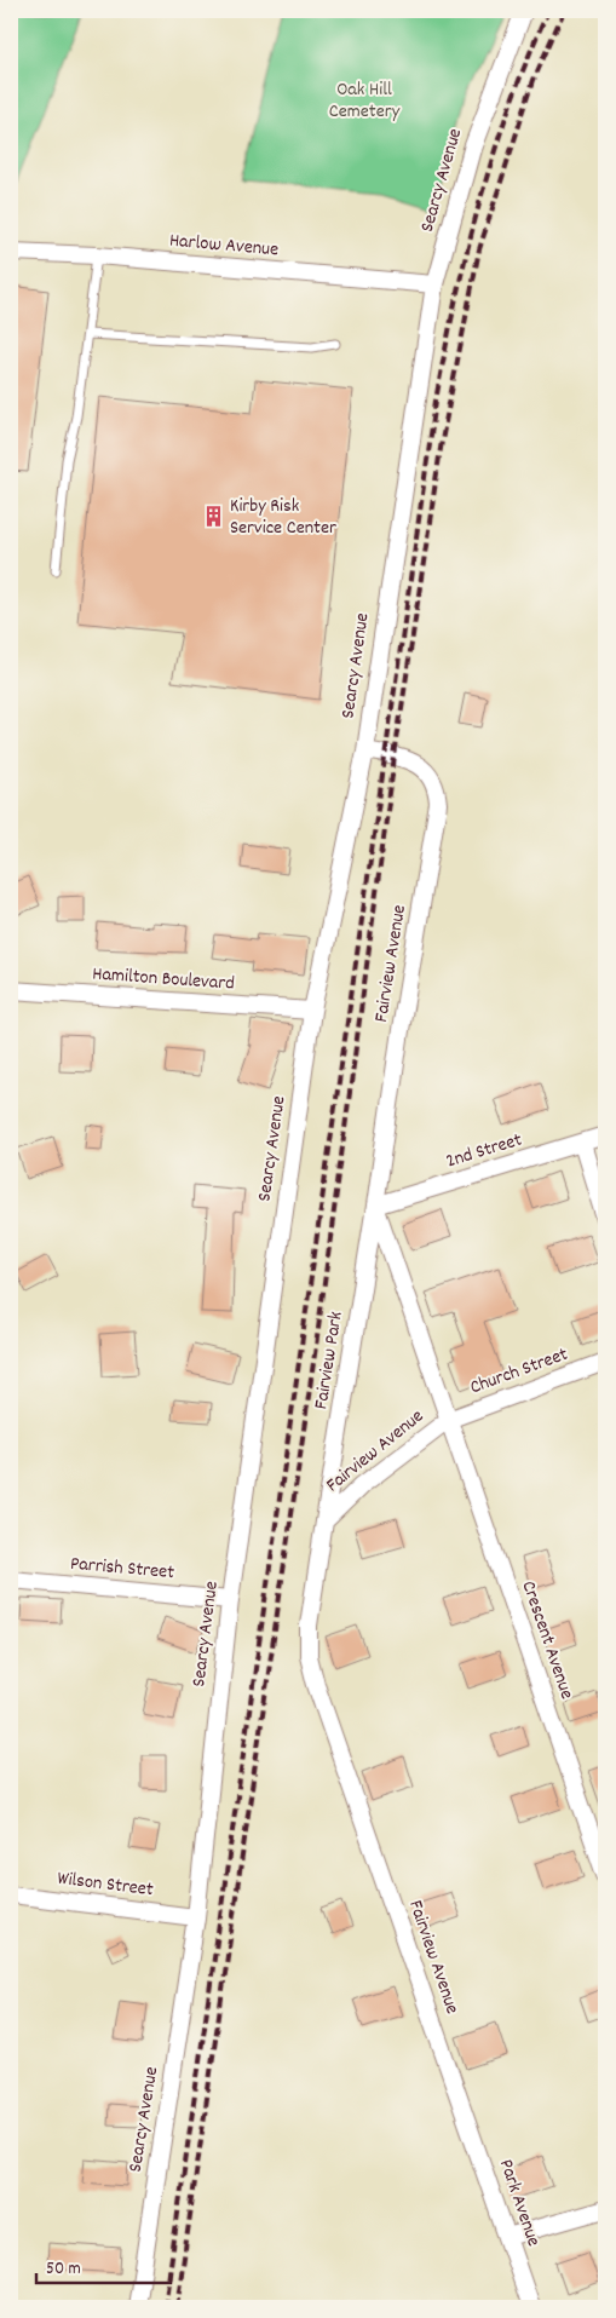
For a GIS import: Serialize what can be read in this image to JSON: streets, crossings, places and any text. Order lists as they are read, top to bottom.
{
  "streets": {
    "street": [
      "Searcy Avenue",
      "Harlow Avenue",
      "Fairview Avenue",
      "Hamilton Boulevard",
      "2nd Street",
      "Fairview Park",
      "Church Street",
      "Parrish Street",
      "Crescent Avenue",
      "Wilson Street",
      "Park Avenue"
    ]
  },
  "crossings": [
    ["Searcy Avenue", "Harlow Avenue"],
    ["Searcy Avenue", "Fairview Avenue"],
    ["Searcy Avenue", "Hamilton Boulevard"],
    ["Searcy Avenue", "Parrish Street"],
    ["Searcy Avenue", "Wilson Street"],
    ["Fairview Avenue", "2nd Street"],
    ["Fairview Avenue", "Fairview Park"],
    ["Fairview Avenue", "Church Street"],
    ["Fairview Avenue", "Crescent Avenue"],
    ["Fairview Avenue", "Park Avenue"],
    ["2nd Street", "Fairview Park"],
    ["Church Street", "Crescent Avenue"]
  ],
  "parks": ["Oak Hill Cemetery"],
  "places": {
    "building": ["Kirby Risk Service Center"]
  },
  "scale_bar": "50 m"
}
